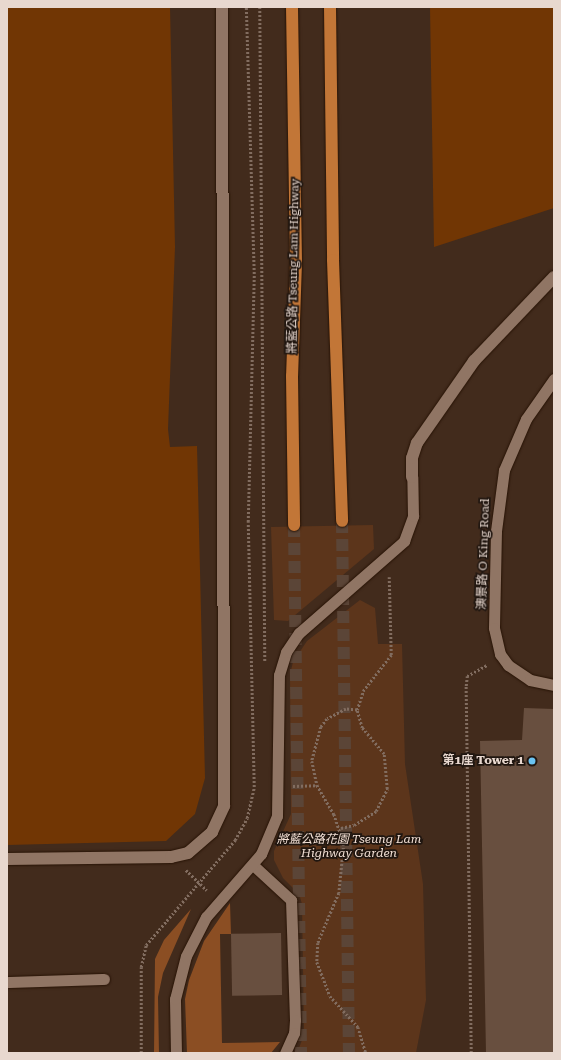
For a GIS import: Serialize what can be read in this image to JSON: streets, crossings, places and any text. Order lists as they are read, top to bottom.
{
  "streets": {
    "main road": ["將藍公路 Tseung Lam Highway"],
    "lane": ["澳景路 O King Road"]
  },
  "parks": ["將藍公路花園 Tseung Lam Highway Garden"],
  "places": ["第1座 Tower 1"]
}
